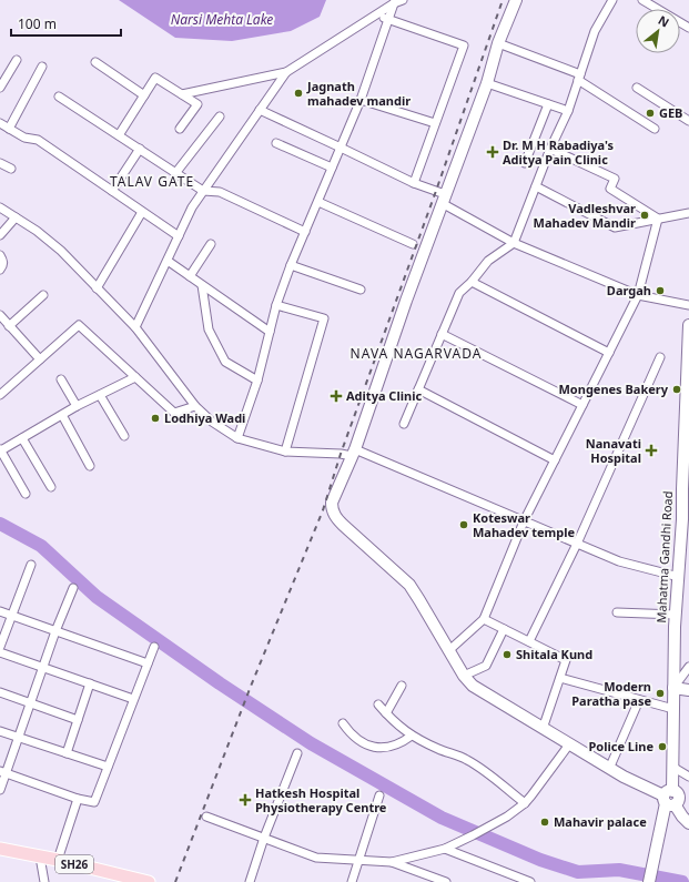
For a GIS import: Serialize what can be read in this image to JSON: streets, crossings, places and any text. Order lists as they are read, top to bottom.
{
  "streets": {
    "main road": ["Mahatma Gandhi Road", "SH26"]
  },
  "districts": ["TALAV GATE", "NAVA NAGARVADA"],
  "water": ["Narsi Mehta Lake"],
  "places": {
    "other": [
      "Jagnath mahadev mandir",
      "GEB",
      "Vadleshvar Mahadev Mandir",
      "Dargah",
      "Mongenes Bakery",
      "Lodhiya Wadi",
      "Koteswar Mahadev temple",
      "Shitala Kund",
      "Modern Paratha pase",
      "Police Line",
      "Mahavir palace"
    ],
    "health": [
      "Dr. M H Rabadiya's Aditya Pain Clinic",
      "Aditya Clinic",
      "Nanavati Hospital",
      "Hatkesh Hospital Physiotherapy Centre"
    ]
  },
  "scale_bar": "100 m",
  "north": "top right"
}
